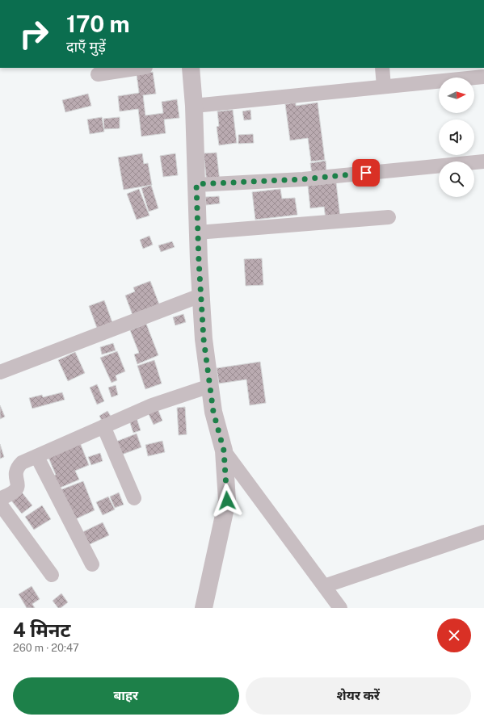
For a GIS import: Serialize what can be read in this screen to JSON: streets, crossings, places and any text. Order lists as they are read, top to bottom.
{
  "north": "right",
  "page": {
    "turn": ["170 m", "दाएँ मुड़ें"],
    "heading": ["4 मिनट", "260 m · 20:47"],
    "buttons": ["बाहर", "शेयर करें"]
  }
}
